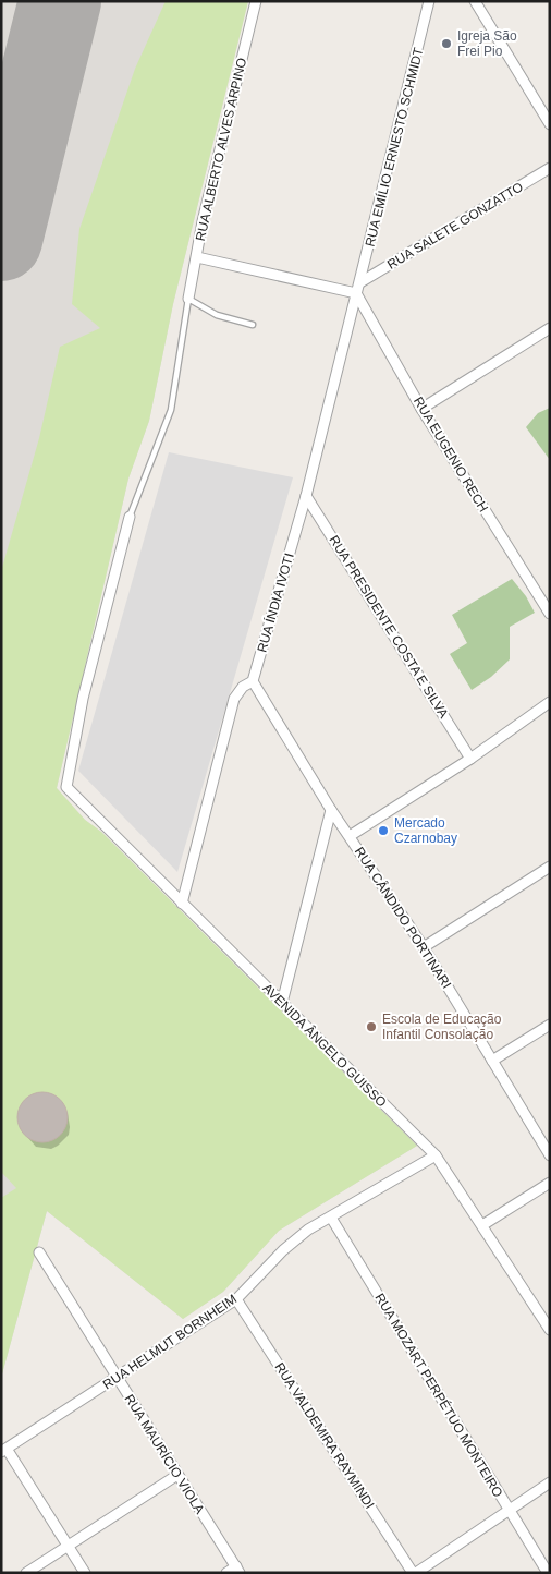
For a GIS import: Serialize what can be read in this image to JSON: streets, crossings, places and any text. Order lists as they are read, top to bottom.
{
  "streets": {
    "street": [
      "RUA EMÍLIO ERNESTO SCHMIDT",
      "RUA ALBERTO ALVES ARPINO",
      "RUA SALETE GONZATTO",
      "RUA EUGENIO RECH",
      "RUA ÍNDIA IVOTI",
      "RUA PRESIDENTE COSTA E SILVA",
      "RUA CÂNDIDO PORTINARI",
      "AVENIDA ÂNGELO GUISSO",
      "RUA HELMUT BORNHEIM",
      "RUA MOZART PERPÉTUO MONTEIRO",
      "RUA VALDEMIRA RAYMINDI",
      "RUA MAURÍCIO VIOLA"
    ]
  },
  "crossings": [
    ["RUA EMÍLIO ERNESTO SCHMIDT", "RUA SALETE GONZATTO"],
    ["RUA EMÍLIO ERNESTO SCHMIDT", "RUA EUGENIO RECH"],
    ["RUA EMÍLIO ERNESTO SCHMIDT", "RUA ÍNDIA IVOTI"],
    ["RUA EUGENIO RECH", "RUA ÍNDIA IVOTI"],
    ["RUA ÍNDIA IVOTI", "RUA PRESIDENTE COSTA E SILVA"],
    ["RUA ÍNDIA IVOTI", "RUA CÂNDIDO PORTINARI"],
    ["RUA ÍNDIA IVOTI", "AVENIDA ÂNGELO GUISSO"],
    ["AVENIDA ÂNGELO GUISSO", "RUA HELMUT BORNHEIM"],
    ["RUA HELMUT BORNHEIM", "RUA MOZART PERPÉTUO MONTEIRO"],
    ["RUA HELMUT BORNHEIM", "RUA VALDEMIRA RAYMINDI"],
    ["RUA HELMUT BORNHEIM", "RUA MAURÍCIO VIOLA"]
  ],
  "places": ["Igreja São Frei Pio", "Mercado Czarnobay", "Escola de Educação Infantil Consolação"]
}
